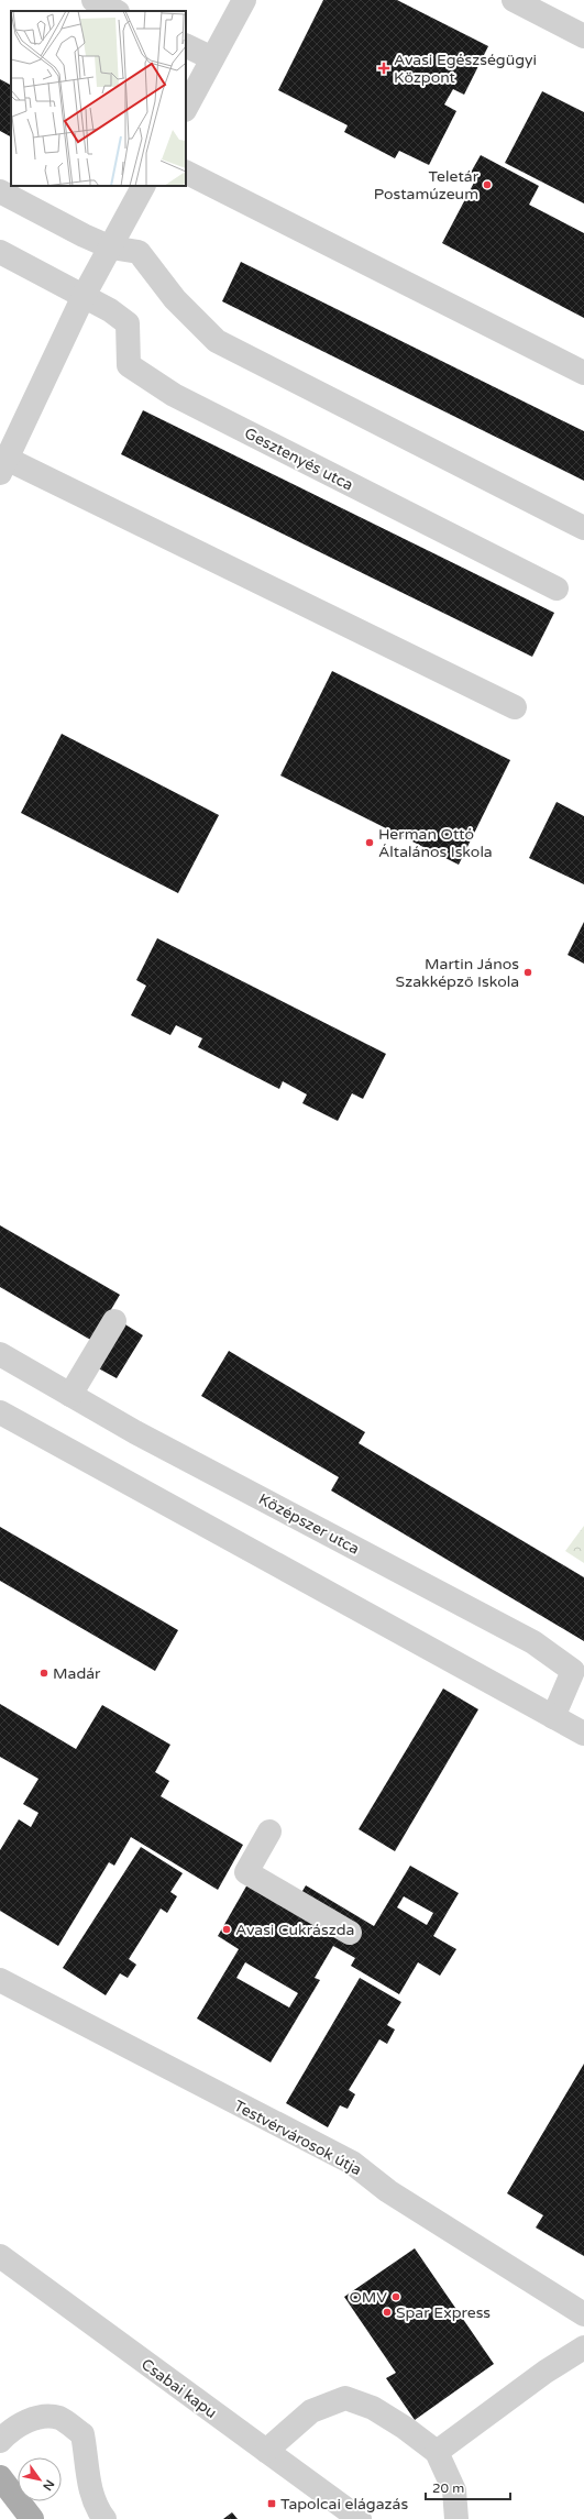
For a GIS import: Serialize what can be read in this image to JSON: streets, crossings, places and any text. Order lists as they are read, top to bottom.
{
  "streets": {
    "street": [
      "Gesztenyés utca",
      "Középszer utca",
      "Testvérvárosok útja",
      "Csabai kapu"
    ]
  },
  "places": {
    "health": ["Avasi Egészségügyi Központ"],
    "other": [
      "Teletár Postamúzeum",
      "Herman Ottó Általános Iskola",
      "Martin János Szakképző Iskola",
      "Madár",
      "Avasi Cukrászda",
      "OMV",
      "Spar Express"
    ],
    "transit": ["Tapolcai elágazás"]
  },
  "scale_bar": "20 m",
  "north": "bottom right"
}
